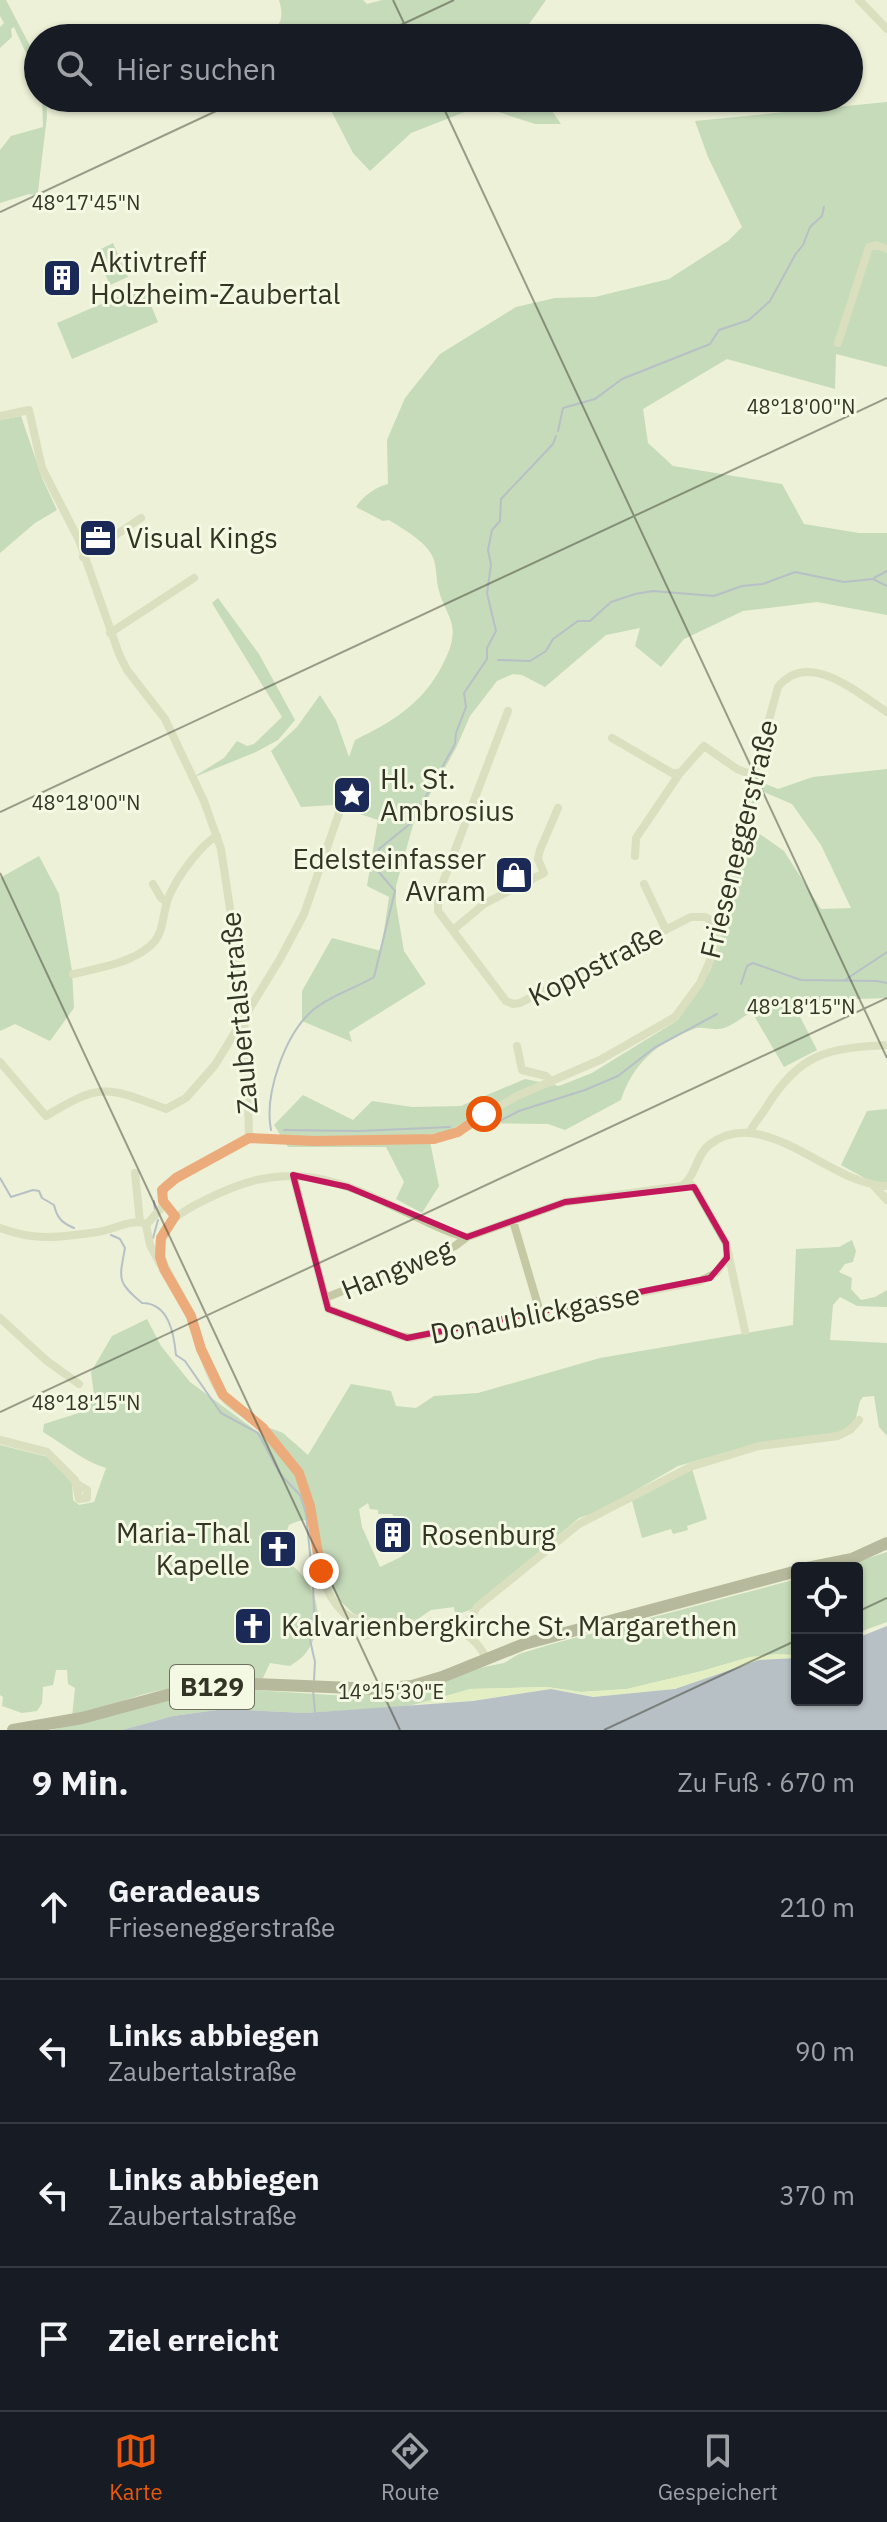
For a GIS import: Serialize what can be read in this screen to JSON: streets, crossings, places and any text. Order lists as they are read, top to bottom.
{
  "streets": {
    "main road": ["B129"],
    "street": [
      "Frieseneggerstraße",
      "Koppstraße",
      "Zaubertalstraße",
      "Hangweg",
      "Donaublickgasse"
    ]
  },
  "crossings": [
    ["Frieseneggerstraße", "Koppstraße"],
    ["Frieseneggerstraße", "Zaubertalstraße"],
    ["Hangweg", "Donaublickgasse"]
  ],
  "places": {
    "building": ["Aktivtreff Holzheim-Zaubertal", "Rosenburg"],
    "office": ["Visual Kings"],
    "place": ["Hl. St. Ambrosius"],
    "shop": ["Edelsteinfasser Avram"],
    "church": ["Maria-Thal Kapelle", "Kalvarienbergkirche St. Margarethen"]
  },
  "page": {
    "search": "Hier suchen",
    "heading": ["9 Min.", "Zu Fuß · 670 m"],
    "list": [
      ["Geradeaus", "Frieseneggerstraße", "210 m"],
      ["Links abbiegen", "Zaubertalstraße", "90 m"],
      ["Links abbiegen", "Zaubertalstraße", "370 m"],
      "Ziel erreicht"
    ],
    "nav": ["Karte", "Route", "Gespeichert"]
  },
  "coordinates": [
    "48°17'45\"N",
    "48°18'00\"N",
    "48°18'15\"N",
    "14°15'30\"E"
  ]
}
